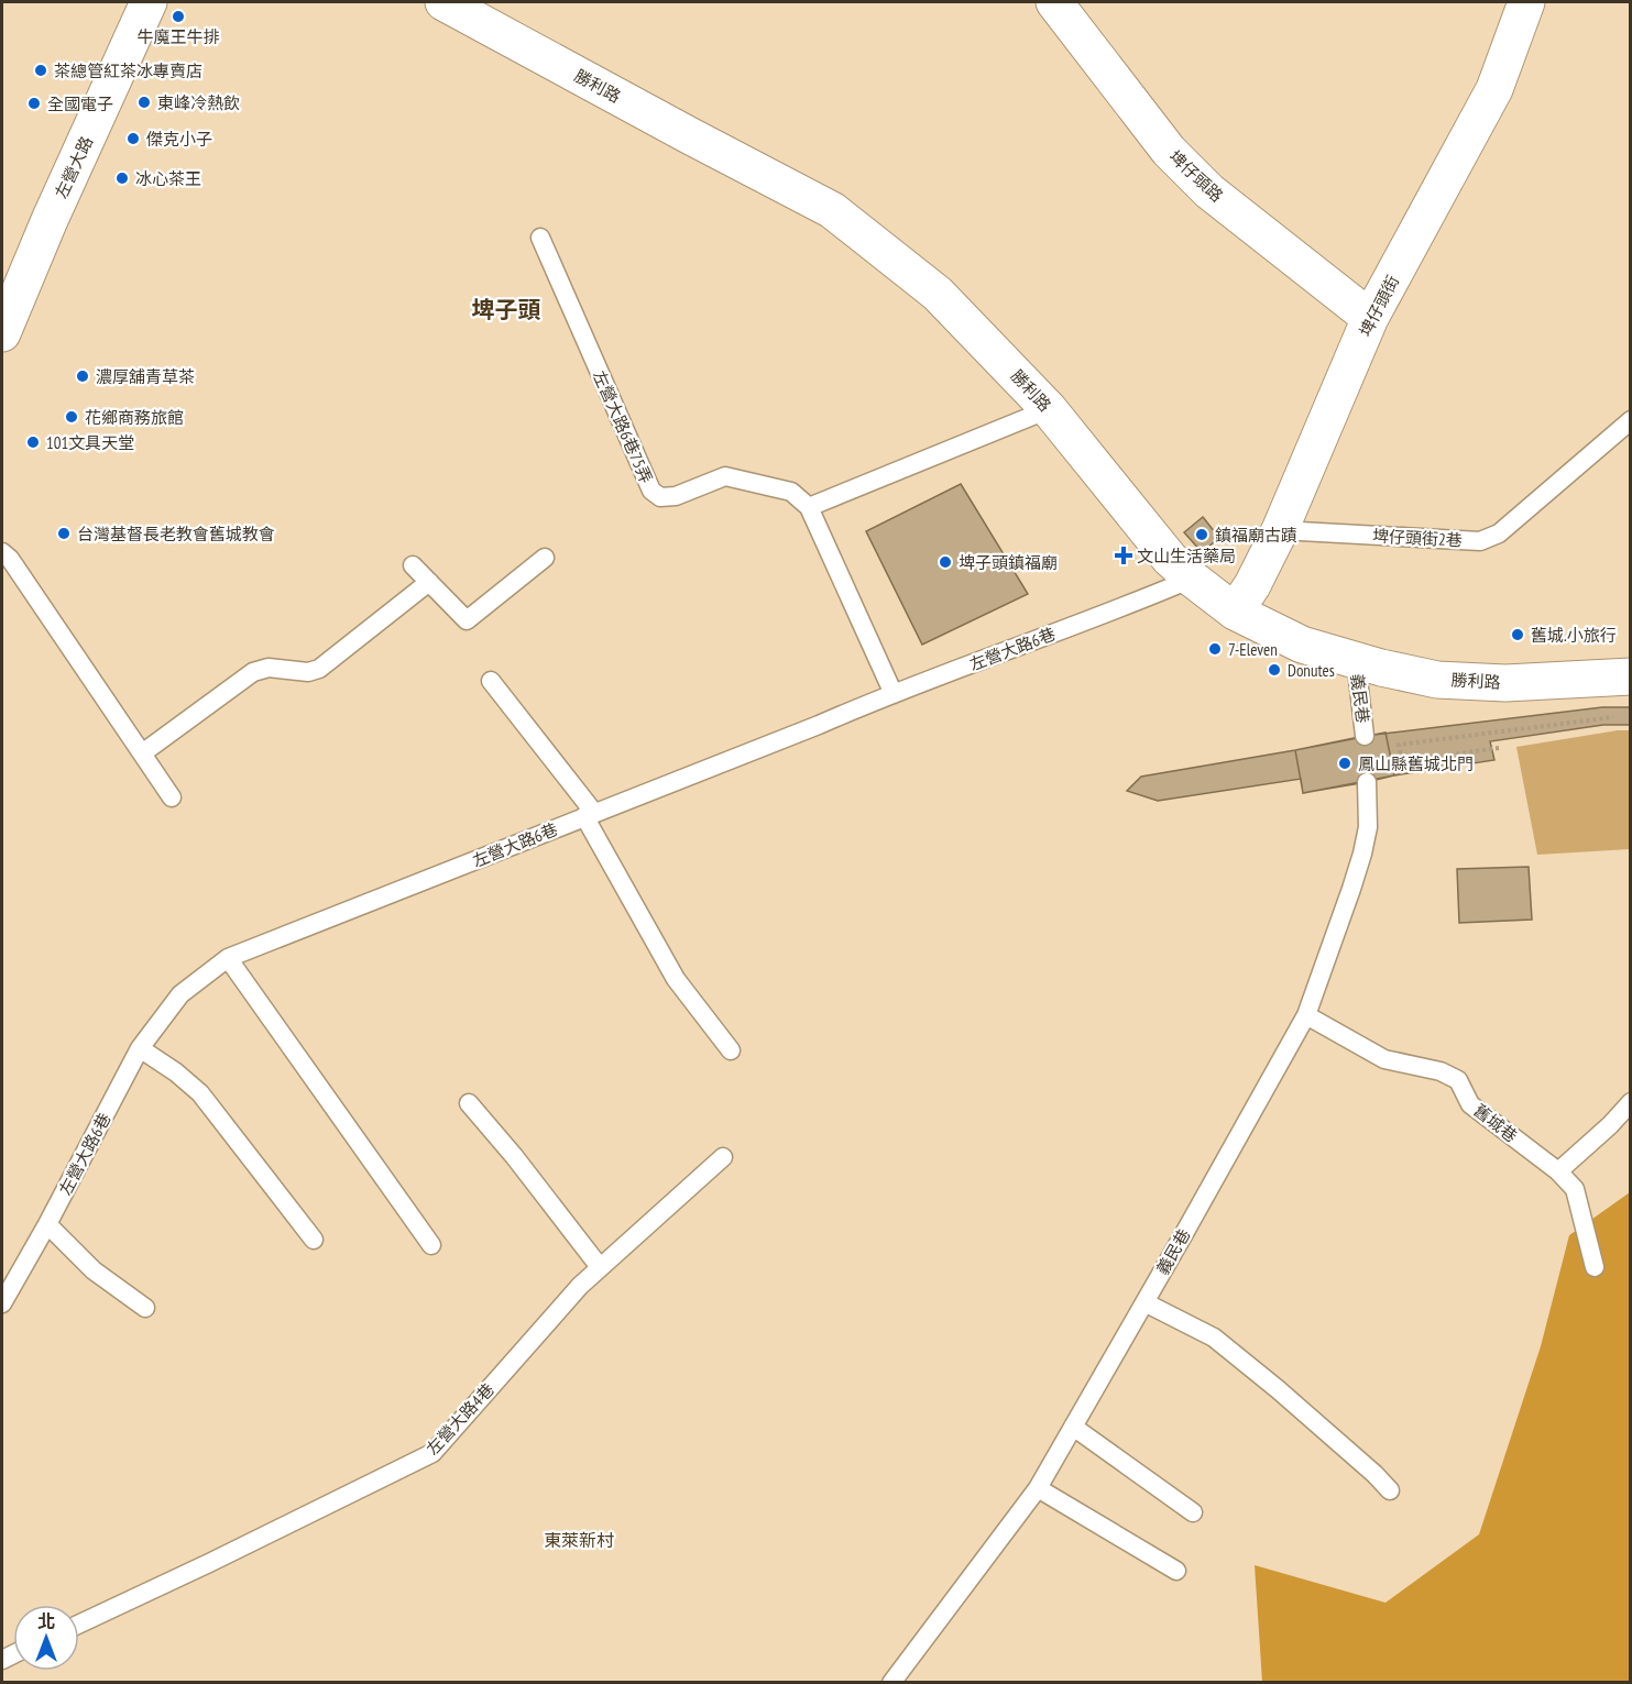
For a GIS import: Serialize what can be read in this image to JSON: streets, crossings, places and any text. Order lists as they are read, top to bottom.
{
  "streets": {
    "street": [
      "勝利路",
      "左營大路",
      "埤仔頭路",
      "埤仔頭街"
    ],
    "lane": [
      "左營大路6巷75弄",
      "埤仔頭街2巷",
      "左營大路6巷",
      "義民巷",
      "舊城巷",
      "左營大路4巷"
    ]
  },
  "crossings": [
    ["勝利路", "埤仔頭街"],
    ["勝利路", "左營大路6巷"],
    ["勝利路", "義民巷"],
    ["埤仔頭路", "埤仔頭街"],
    ["埤仔頭街", "埤仔頭街2巷"],
    ["義民巷", "舊城巷"]
  ],
  "districts": ["埤子頭", "東萊新村"],
  "places": {
    "other": [
      "牛魔王牛排",
      "茶總管紅茶冰專賣店",
      "東峰冷熱飲",
      "全國電子",
      "傑克小子",
      "冰心茶王",
      "濃厚舖青草茶",
      "花鄉商務旅館",
      "101文具天堂",
      "台灣基督長老教會舊城教會",
      "鎮福廟古蹟",
      "埤子頭鎮福廟",
      "舊城.小旅行",
      "7-Eleven",
      "Donutes",
      "鳳山縣舊城北門"
    ],
    "health": ["文山生活藥局"]
  },
  "north": "top"
}
